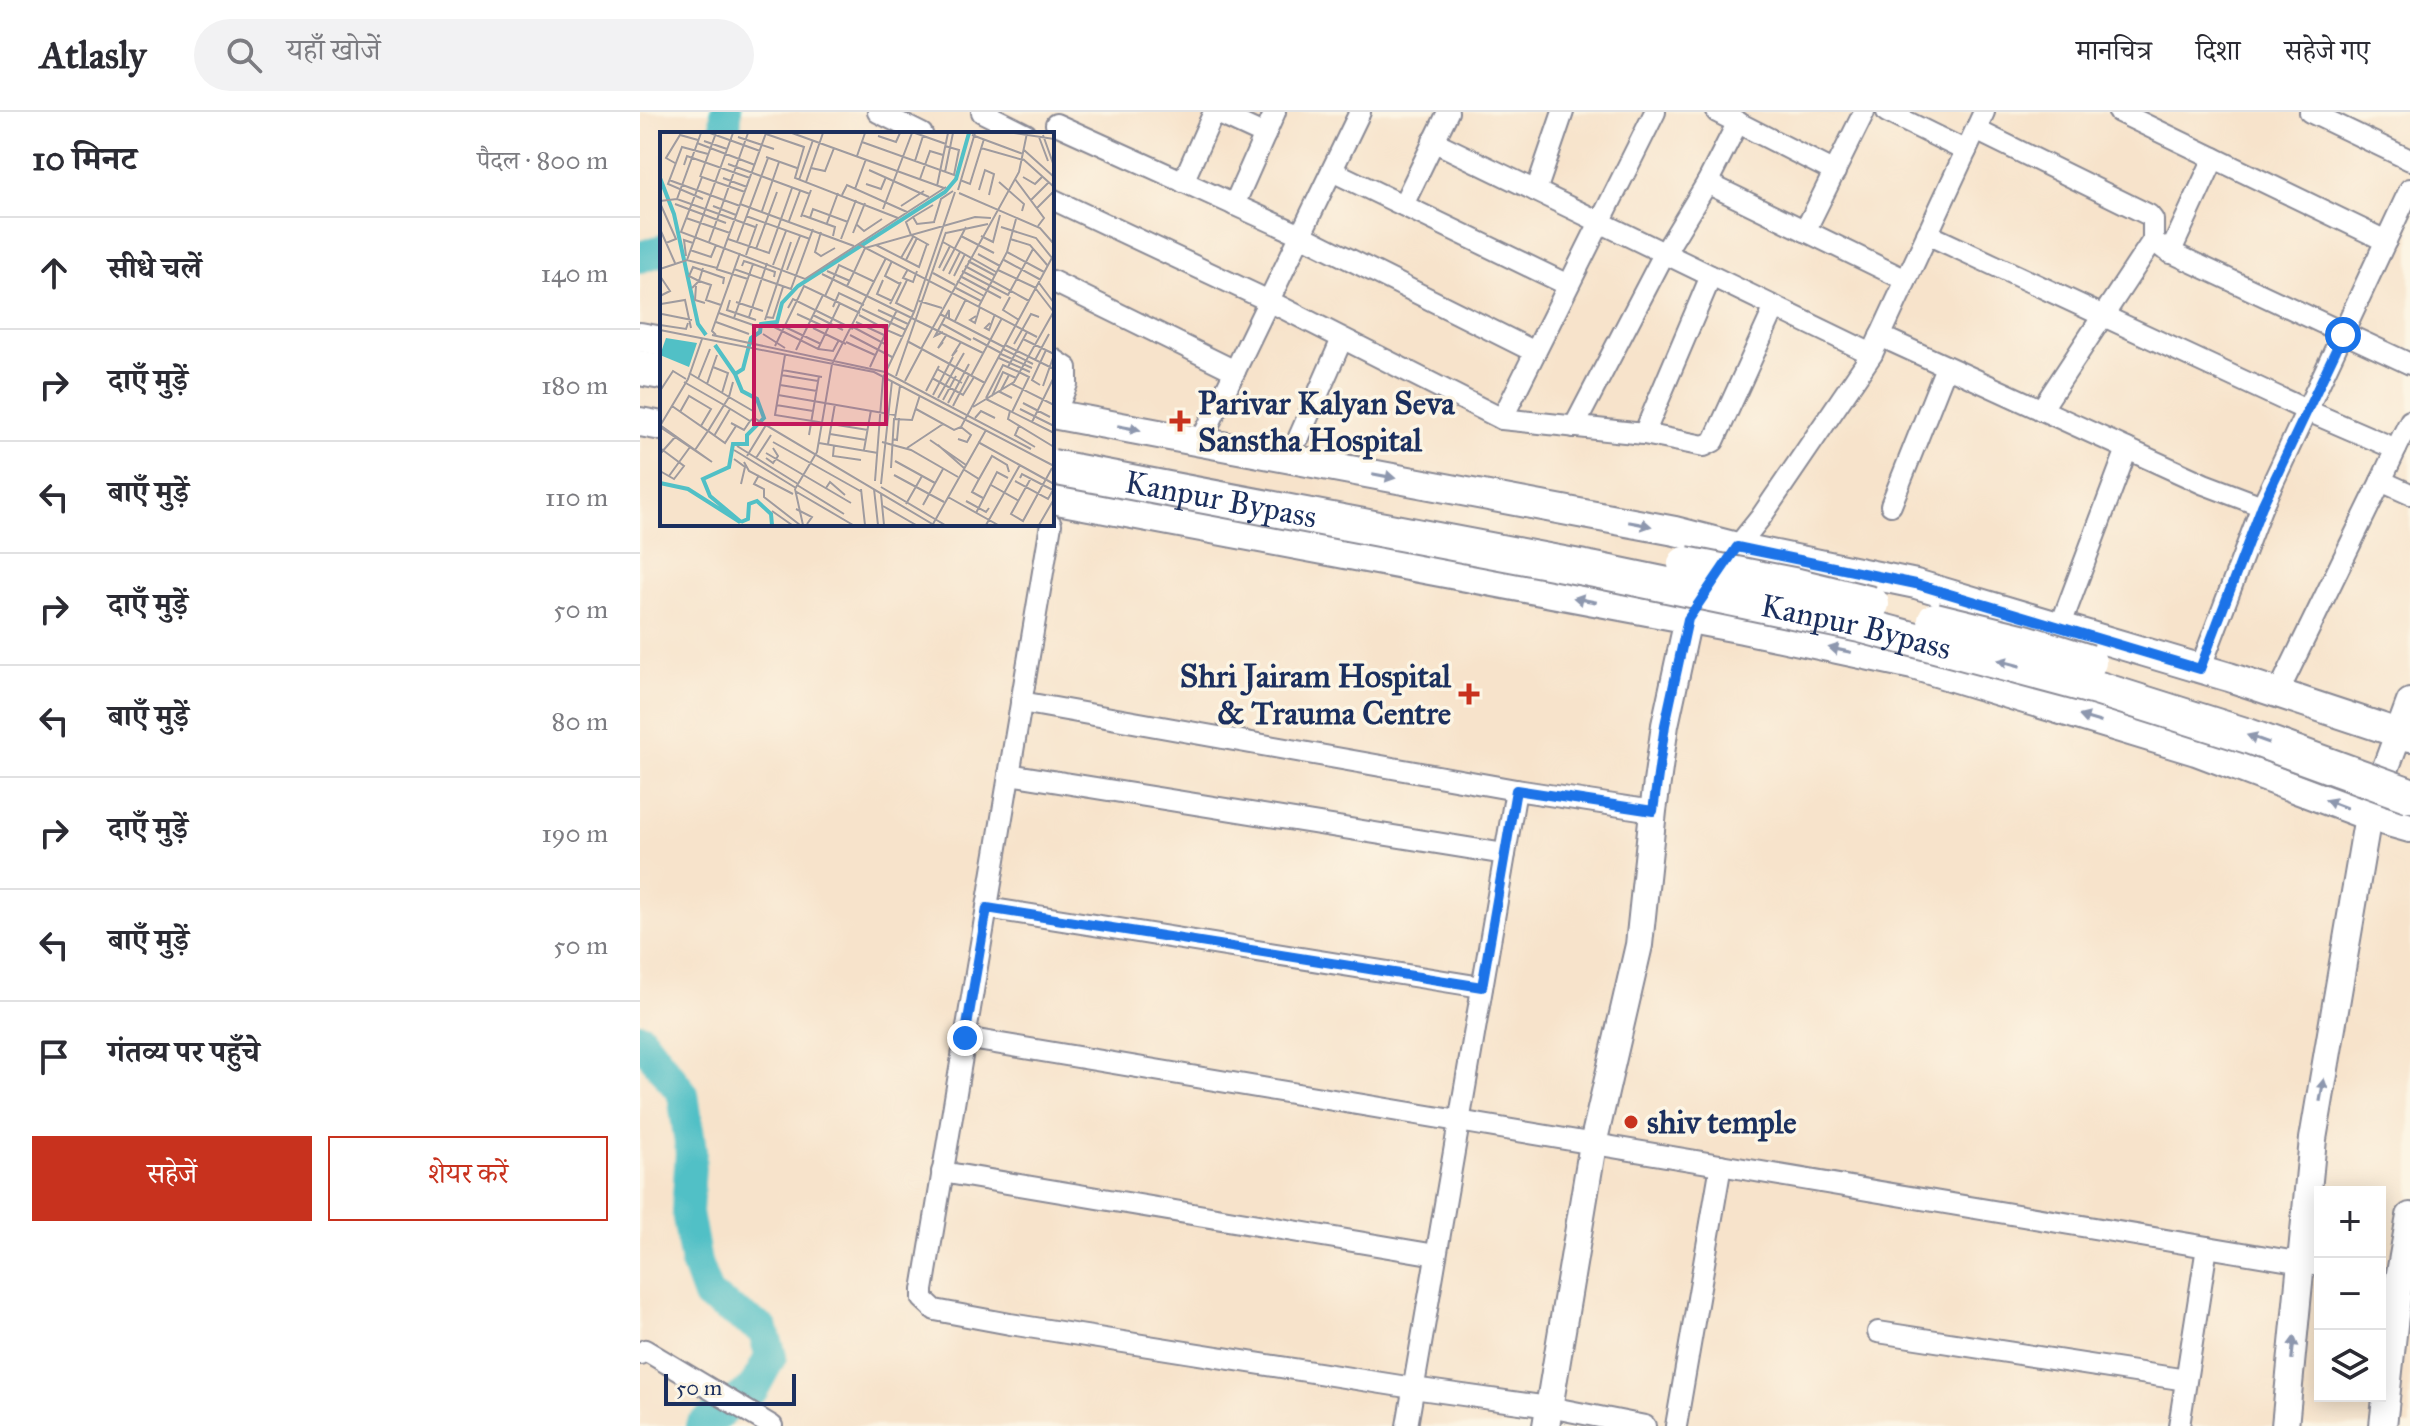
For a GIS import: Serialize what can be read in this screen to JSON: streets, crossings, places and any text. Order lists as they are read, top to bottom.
{
  "streets": {
    "highway": ["Kanpur Bypass"]
  },
  "places": {
    "health": ["Parivar Kalyan Seva Sanstha Hospital", "Shri Jairam Hospital & Trauma Centre"],
    "other": ["shiv temple"]
  },
  "scale_bar": "50 m",
  "page": {
    "header": "Atlasly",
    "search": "यहाँ खोजें",
    "nav": ["मानचित्र", "दिशा", "सहेजे गए"],
    "heading": ["10 मिनट", "पैदल · 800 m"],
    "list": [
      ["सीधे चलें", "140 m"],
      ["दाएँ मुड़ें", "180 m"],
      ["बाएँ मुड़ें", "110 m"],
      ["दाएँ मुड़ें", "50 m"],
      ["बाएँ मुड़ें", "80 m"],
      ["दाएँ मुड़ें", "190 m"],
      ["बाएँ मुड़ें", "50 m"],
      "गंतव्य पर पहुँचे"
    ],
    "buttons": ["सहेजें", "शेयर करें"],
    "map_buttons": ["+", "−"],
    "scale": "50 m"
  }
}
